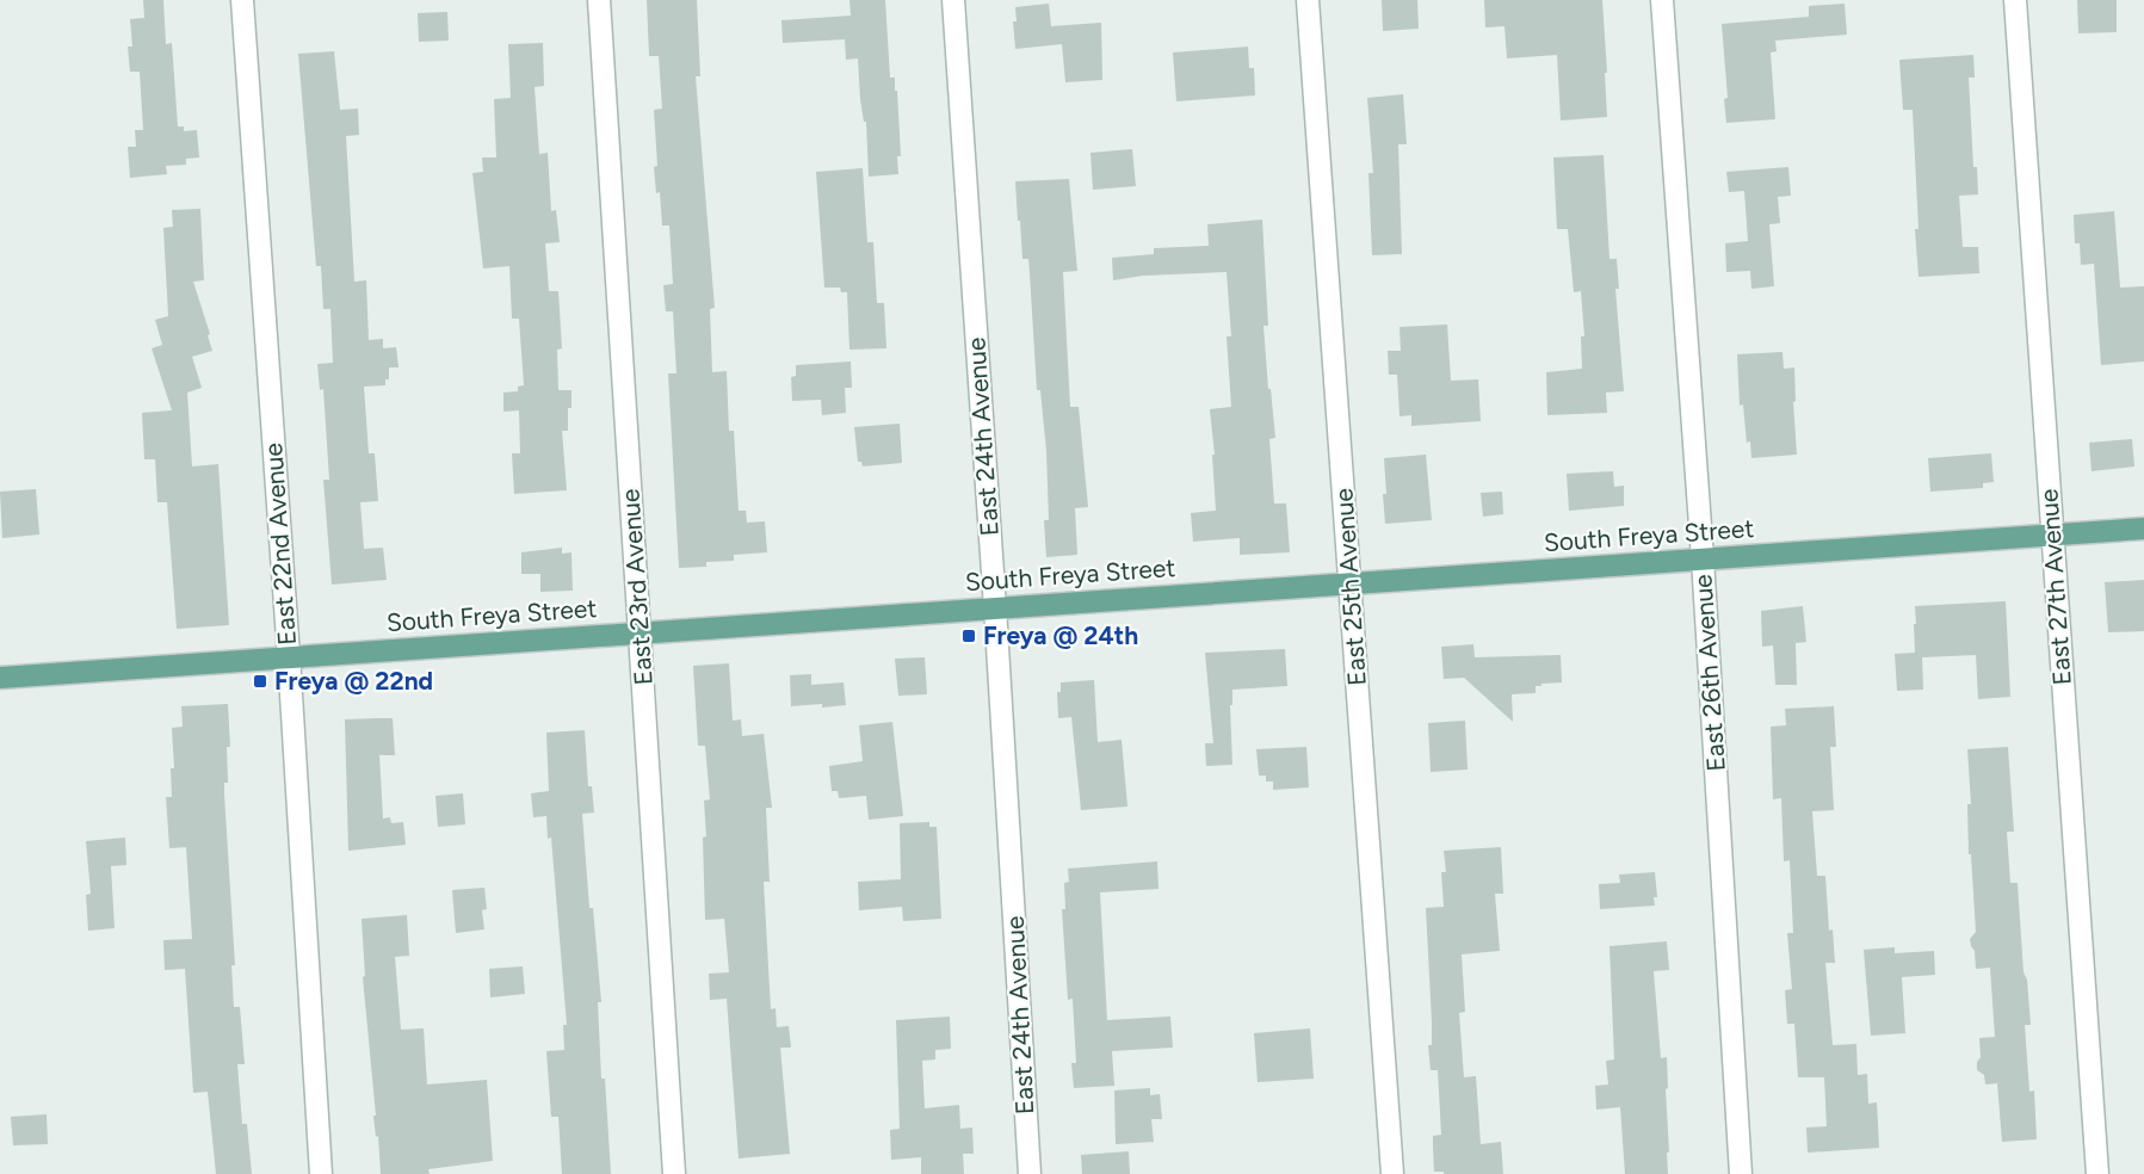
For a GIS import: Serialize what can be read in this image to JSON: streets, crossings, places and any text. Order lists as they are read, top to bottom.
{
  "streets": {
    "main road": ["South Freya Street"],
    "street": [
      "East 24th Avenue",
      "East 22nd Avenue",
      "East 23rd Avenue",
      "East 25th Avenue",
      "East 27th Avenue",
      "East 26th Avenue"
    ]
  },
  "crossings": [
    ["East 24th Avenue", "South Freya Street"],
    ["South Freya Street", "East 22nd Avenue"],
    ["South Freya Street", "East 23rd Avenue"],
    ["South Freya Street", "East 25th Avenue"],
    ["South Freya Street", "East 27th Avenue"],
    ["South Freya Street", "East 26th Avenue"]
  ],
  "places": {
    "transit": ["Freya @ 24th", "Freya @ 22nd"]
  }
}
